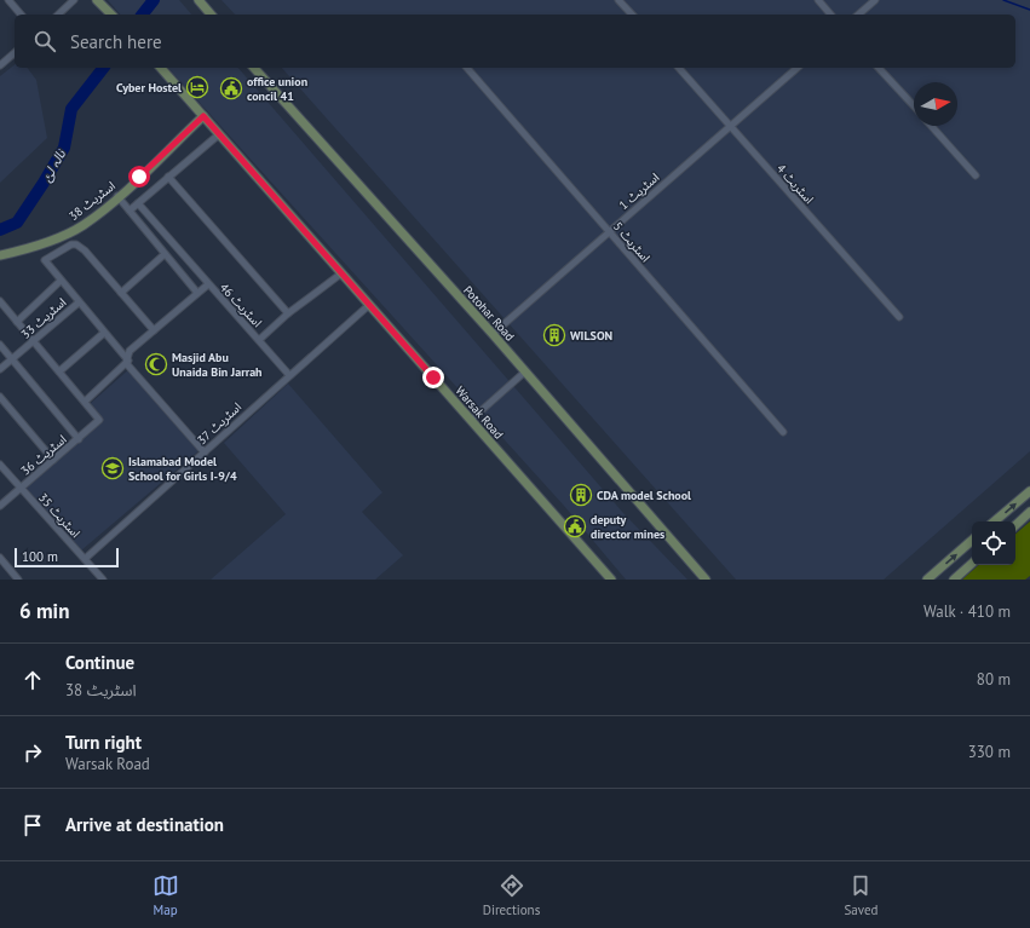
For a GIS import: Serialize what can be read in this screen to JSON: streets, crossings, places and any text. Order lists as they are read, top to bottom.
{
  "streets": {
    "street": [
      "اسٹریٹ 4",
      "اسٹریٹ 1",
      "اسٹریٹ 38",
      "اسٹریٹ 5",
      "اسٹریٹ 46",
      "Potohar Road",
      "اسٹریٹ 33",
      "Warsak Road",
      "اسٹریٹ 37",
      "اسٹریٹ 36",
      "اسٹریٹ 35"
    ]
  },
  "crossings": [
    ["اسٹریٹ 4", "اسٹریٹ 1"],
    ["اسٹریٹ 1", "اسٹریٹ 5"],
    ["اسٹریٹ 1", "Potohar Road"],
    ["اسٹریٹ 38", "Warsak Road"],
    ["اسٹریٹ 46", "Warsak Road"],
    ["Warsak Road", "اسٹریٹ 37"],
    ["اسٹریٹ 37", "اسٹریٹ 35"],
    ["اسٹریٹ 36", "اسٹریٹ 35"]
  ],
  "water": ["نالہ لئ"],
  "places": {
    "hotel": ["Cyber Hostel"],
    "public building": ["office union concil 41", "deputy director mines"],
    "building": ["WILSON", "CDA model School"],
    "mosque": ["Masjid Abu Unaida Bin Jarrah"],
    "school or university": ["Islamabad Model School for Girls I-9/4"]
  },
  "scale_bar": "100 m",
  "north": "right",
  "page": {
    "search": "Search here",
    "scale": "100 m",
    "heading": ["6 min", "Walk · 410 m"],
    "list": [
      ["Continue", "اسٹریٹ 38", "80 m"],
      ["Turn right", "Warsak Road", "330 m"],
      "Arrive at destination"
    ],
    "nav": ["Map", "Directions", "Saved"]
  }
}
